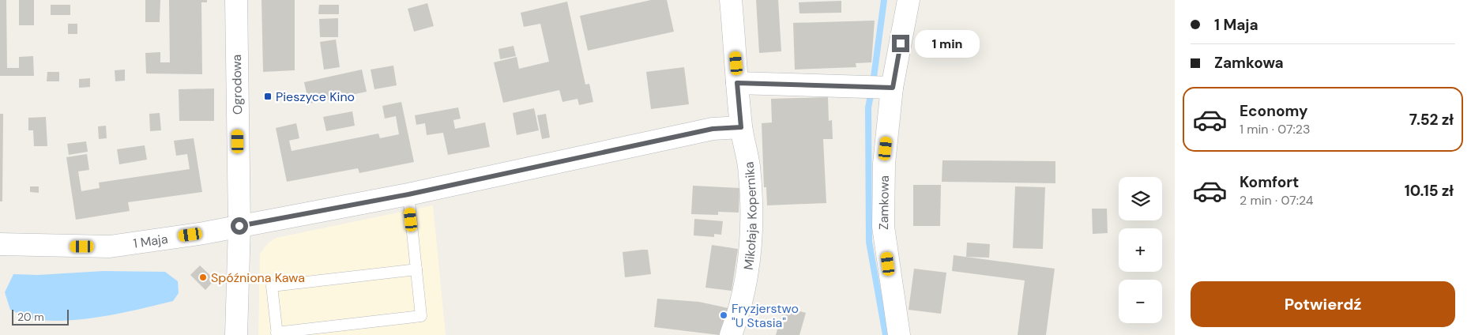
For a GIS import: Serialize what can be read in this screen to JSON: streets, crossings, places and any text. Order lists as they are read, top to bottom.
{
  "streets": {
    "street": [
      "Ogrodowa",
      "Zamkowa",
      "Mikołaja Kopernika",
      "1 Maja"
    ]
  },
  "crossings": [
    ["Ogrodowa", "1 Maja"],
    ["Mikołaja Kopernika", "1 Maja"]
  ],
  "places": {
    "transit": ["Pieszyce Kino"],
    "other": ["Spóźniona Kawa", "Fryzjerstwo \"U Stasia\""]
  },
  "scale_bar": "20 m",
  "page": {
    "banner": ["1 Maja", "Zamkowa"],
    "bubble": "1 min",
    "list": [
      {
        "name": "Economy",
        "note": "1 min · 07:23",
        "value": "7.52 zł"
      },
      {
        "name": "Komfort",
        "note": "2 min · 07:24",
        "value": "10.15 zł"
      }
    ],
    "map_buttons": ["+", "−"],
    "buttons": "Potwierdź",
    "scale": "20 m"
  }
}
